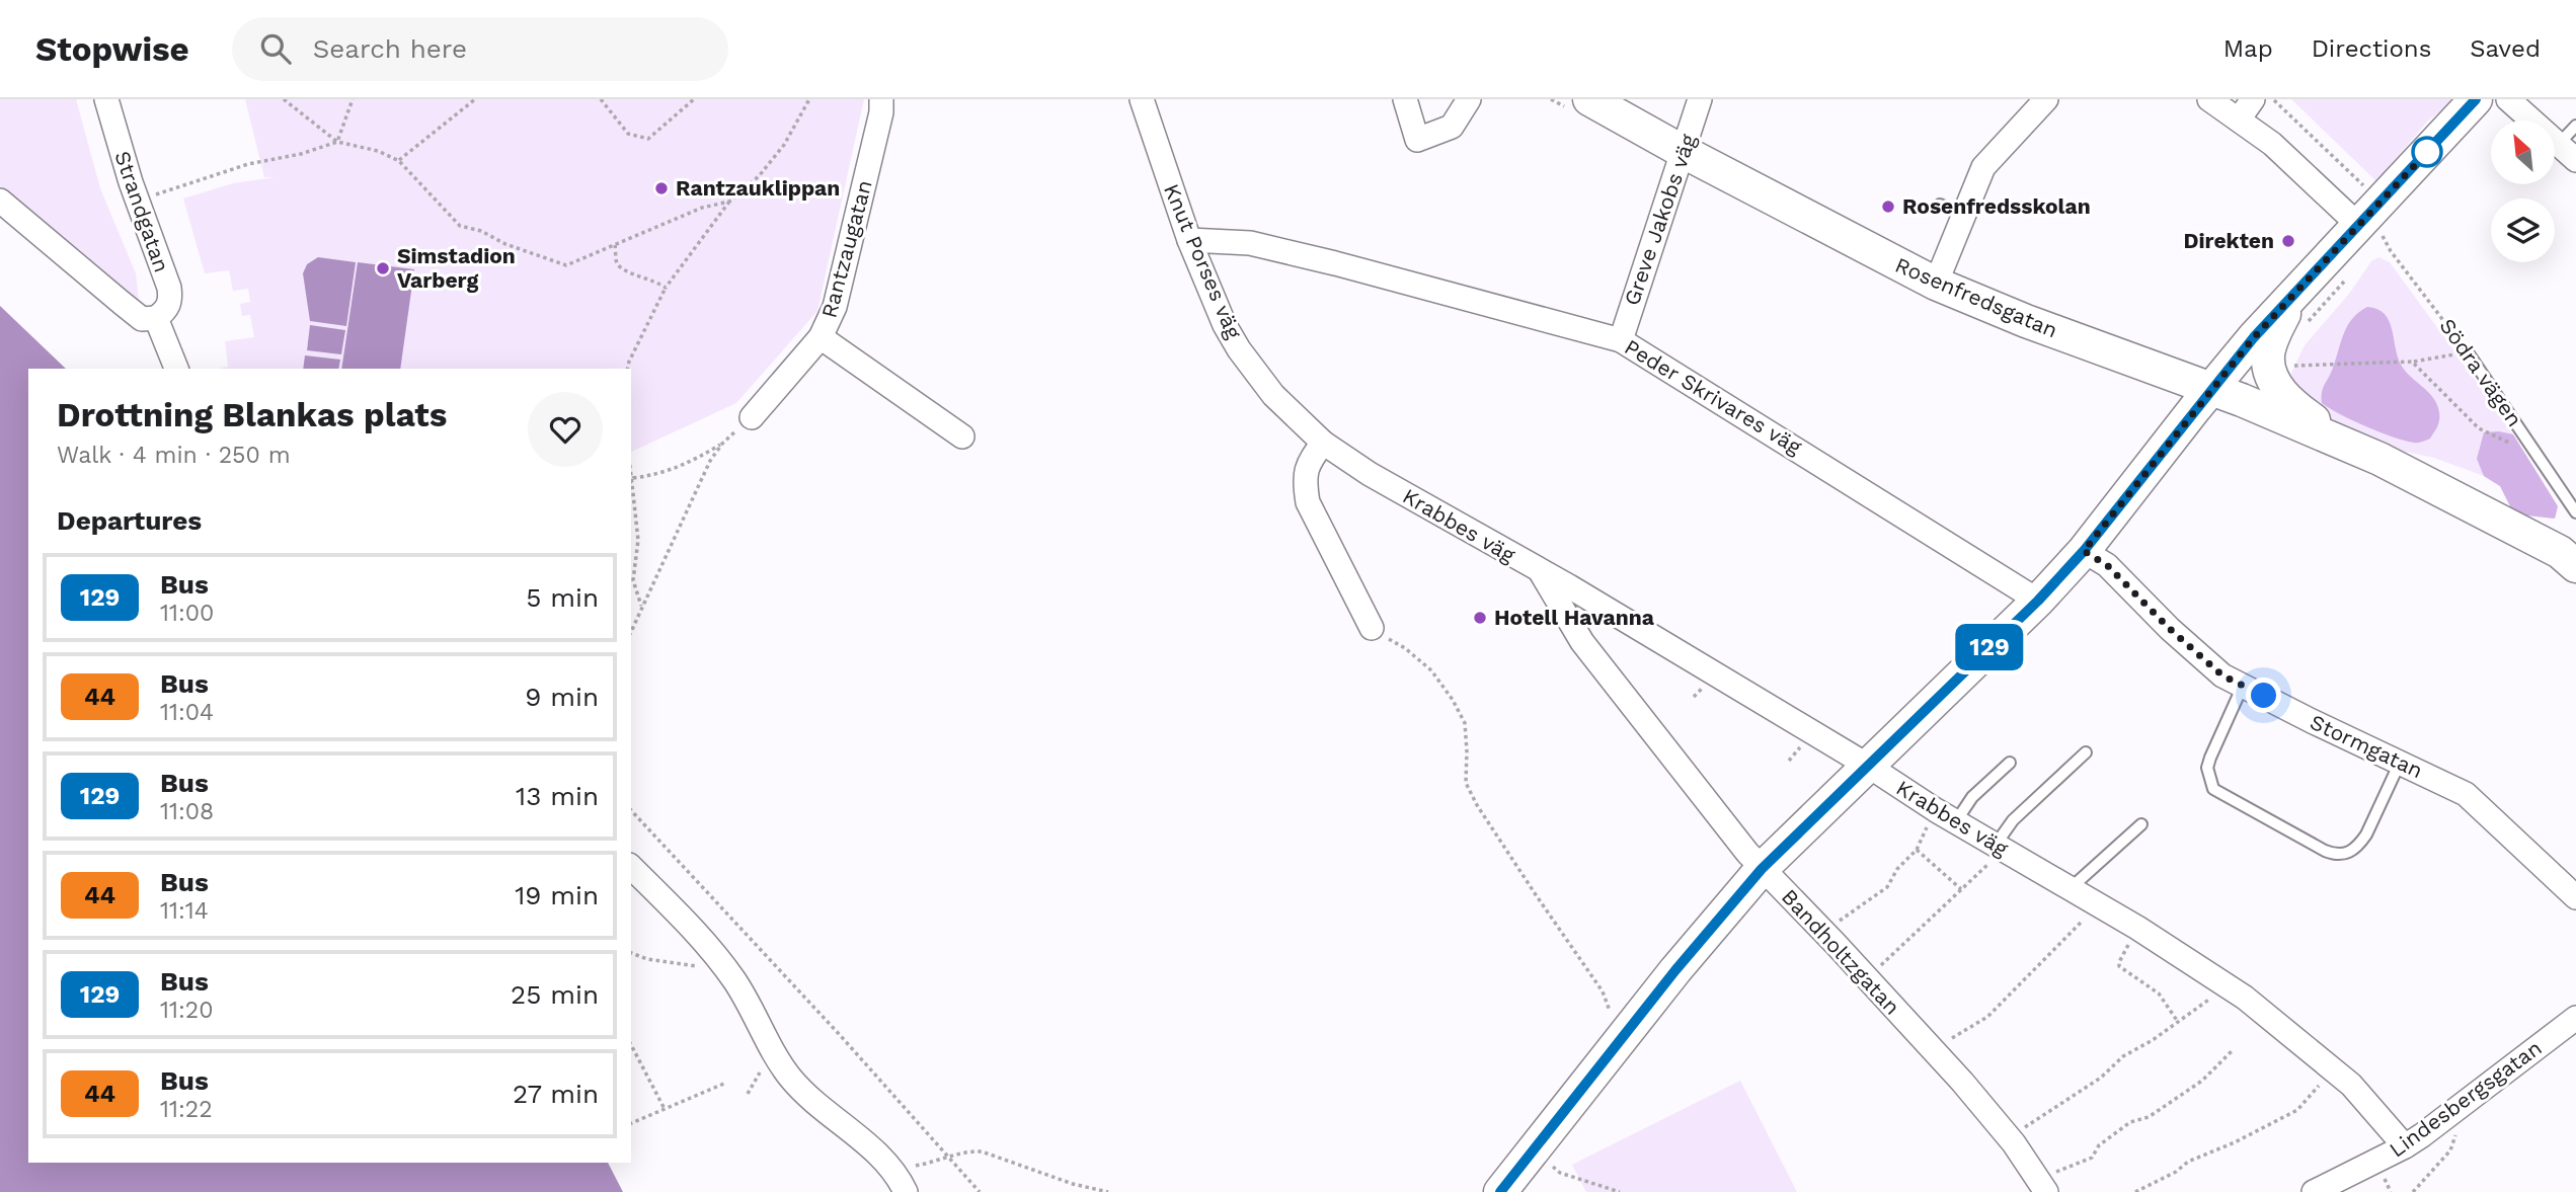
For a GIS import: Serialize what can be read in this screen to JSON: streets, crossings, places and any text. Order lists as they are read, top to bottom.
{
  "streets": {
    "street": [
      "Strandgatan",
      "Greve Jakobs väg",
      "Rantzaugatan",
      "Knut Porses väg",
      "Rosenfredsgatan",
      "Peder Skrivares väg",
      "Krabbes väg",
      "Stormgatan",
      "Bandholtzgatan",
      "Lindesbergsgatan"
    ],
    "lane": ["Södra vägen"]
  },
  "crossings": [
    ["Greve Jakobs väg", "Rosenfredsgatan"],
    ["Greve Jakobs väg", "Peder Skrivares väg"],
    ["Knut Porses väg", "Peder Skrivares väg"],
    ["Knut Porses väg", "Krabbes väg"],
    ["Krabbes väg", "Bandholtzgatan"],
    ["Krabbes väg", "Lindesbergsgatan"]
  ],
  "places": [
    "Rantzauklippan",
    "Rosenfredsskolan",
    "Direkten",
    "Simstadion Varberg",
    "Hotell Havanna"
  ],
  "lines": ["bus line 129"],
  "north": "top left",
  "page": {
    "header": "Stopwise",
    "search": "Search here",
    "nav": ["Map", "Directions", "Saved"],
    "on_map": "129",
    "heading": [
      ["Drottning Blankas plats", "Walk · 4 min · 250 m"],
      "Departures"
    ],
    "list": [
      {
        "mark": "129",
        "name": "Bus",
        "note": "11:00",
        "value": "5 min"
      },
      {
        "mark": "44",
        "name": "Bus",
        "note": "11:04",
        "value": "9 min"
      },
      {
        "mark": "129",
        "name": "Bus",
        "note": "11:08",
        "value": "13 min"
      },
      {
        "mark": "44",
        "name": "Bus",
        "note": "11:14",
        "value": "19 min"
      },
      {
        "mark": "129",
        "name": "Bus",
        "note": "11:20",
        "value": "25 min"
      },
      {
        "mark": "44",
        "name": "Bus",
        "note": "11:22",
        "value": "27 min"
      }
    ]
  }
}
